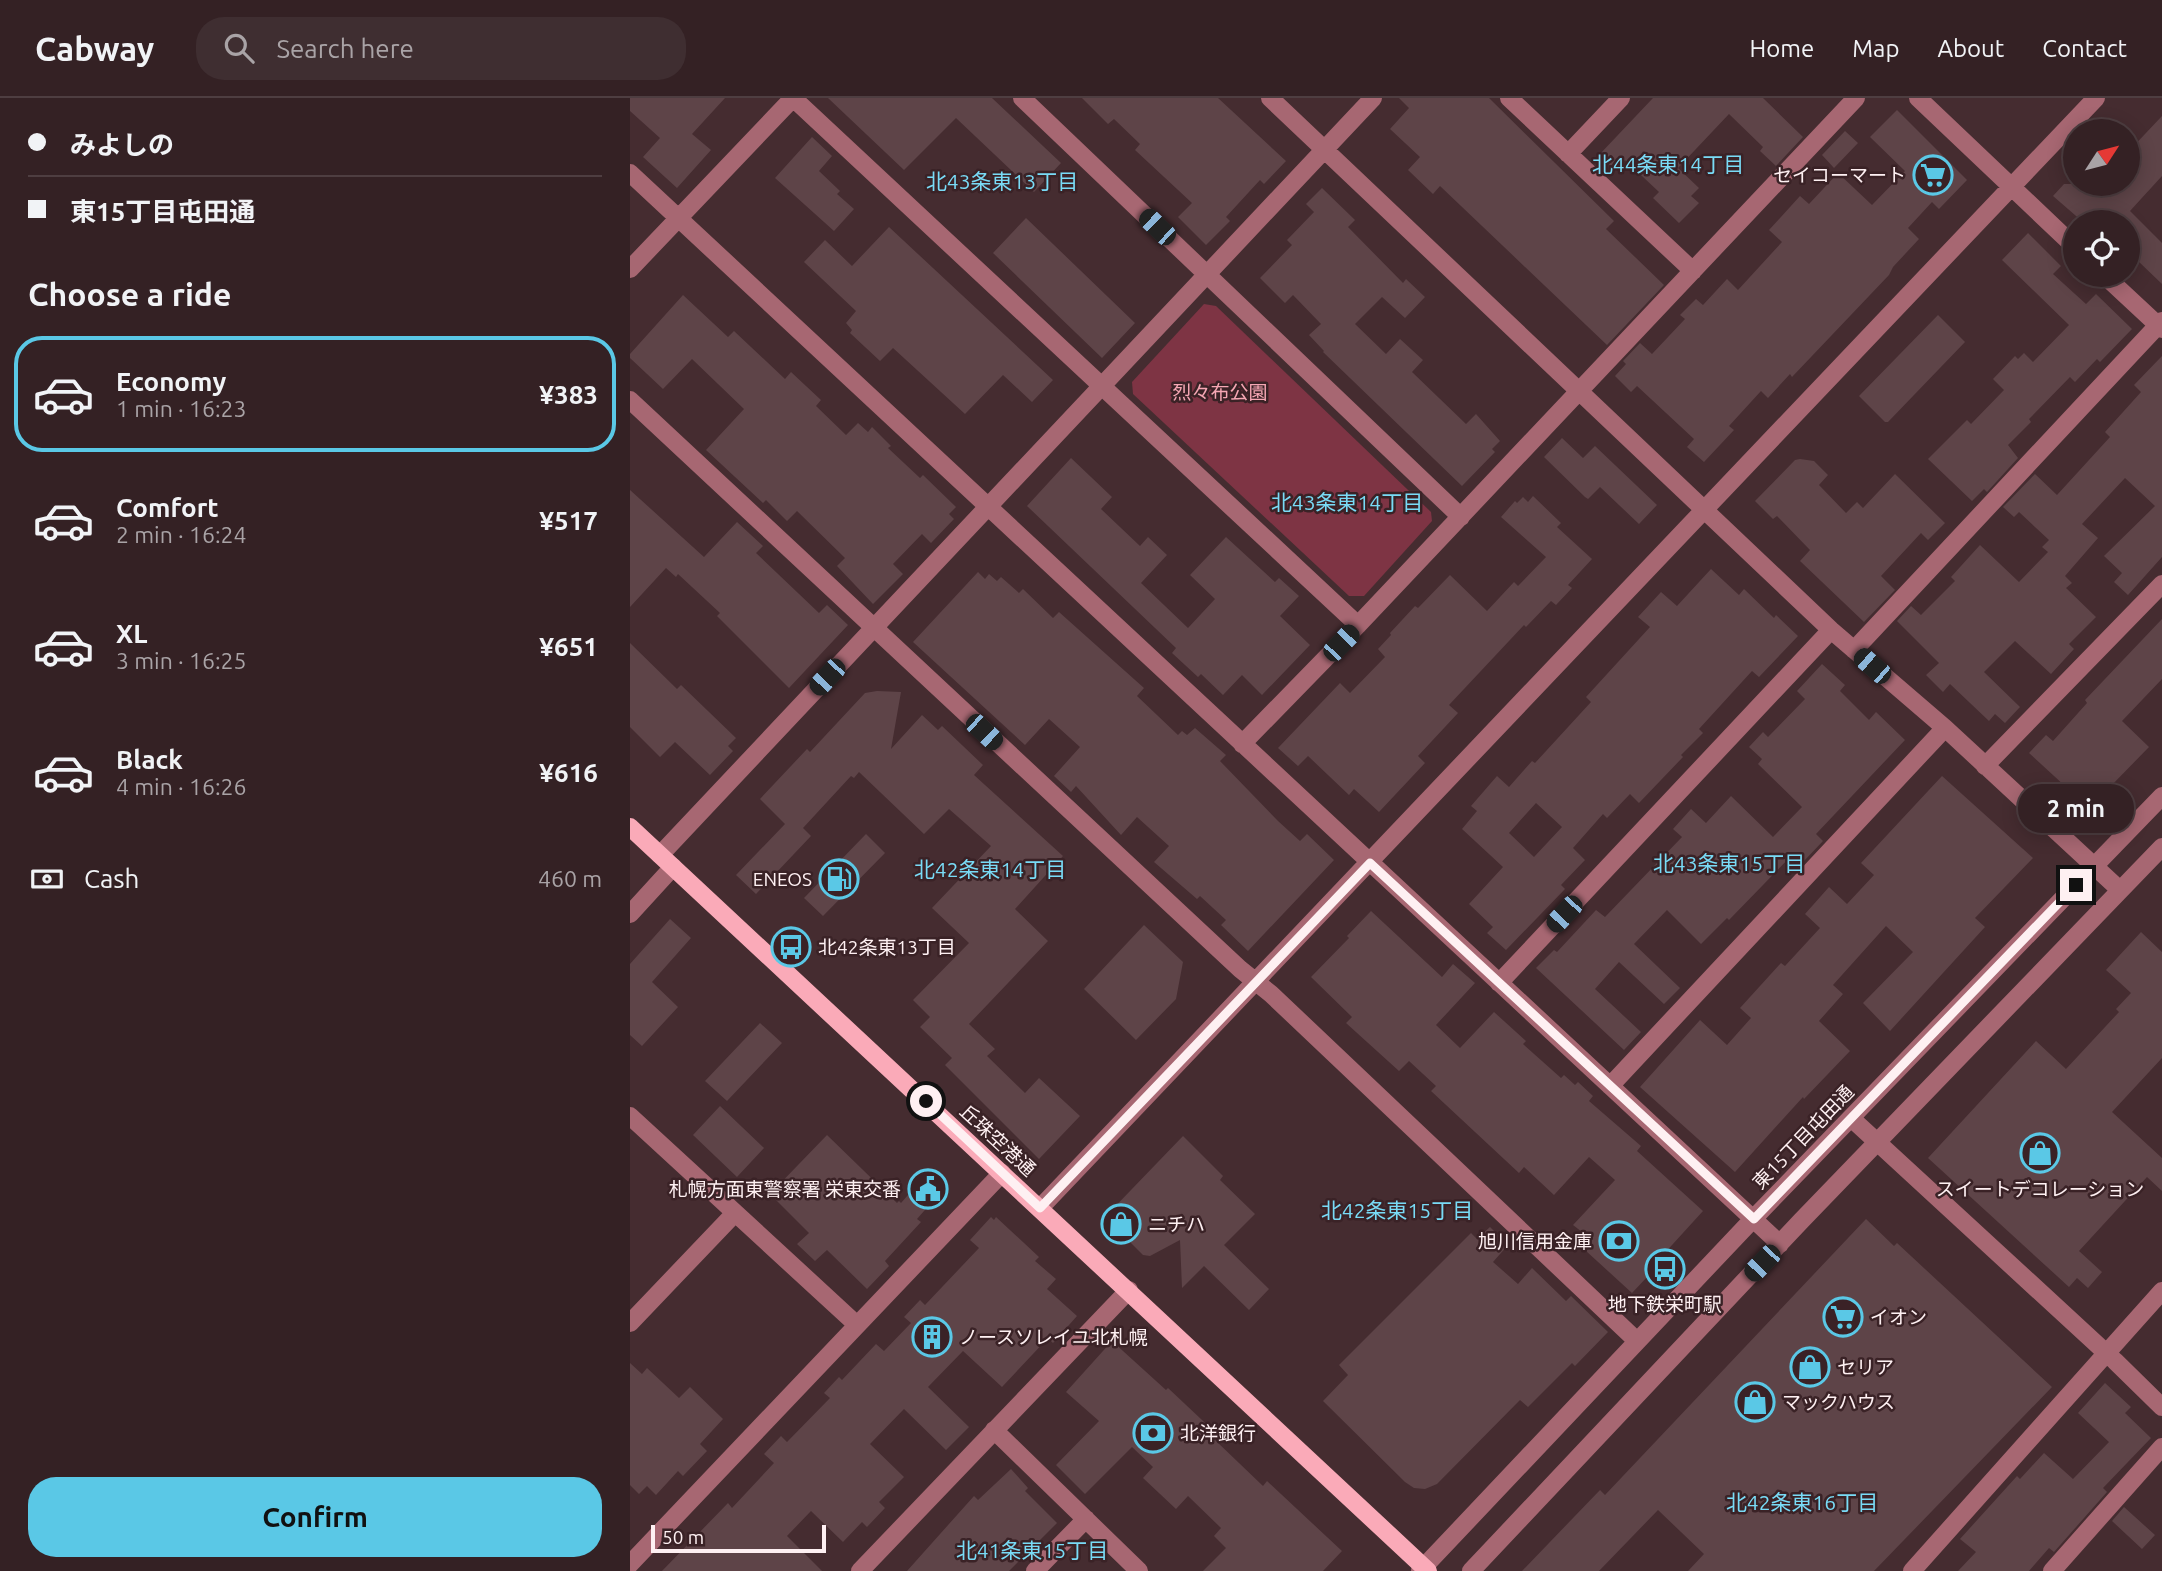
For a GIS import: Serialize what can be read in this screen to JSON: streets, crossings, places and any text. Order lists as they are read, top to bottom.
{
  "streets": {
    "main road": ["丘珠空港通"],
    "street": ["東15丁目屯田通"]
  },
  "crossings": [
    ["東15丁目屯田通", "丘珠空港通"]
  ],
  "districts": [
    "北44条東14丁目",
    "北43条東13丁目",
    "北43条東14丁目",
    "北43条東15丁目",
    "北42条東14丁目",
    "北42条東15丁目",
    "北42条東16丁目",
    "北41条東15丁目"
  ],
  "parks": ["烈々布公園"],
  "places": {
    "supermarket": ["セイコーマート", "イオン"],
    "fuel station": ["ENEOS"],
    "bus stop": ["北42条東13丁目", "地下鉄栄町駅"],
    "shop": [
      "スイートデコレーション",
      "ニチハ",
      "セリア",
      "マックハウス"
    ],
    "public building": ["札幌方面東警察署 栄東交番"],
    "bank": ["旭川信用金庫", "北洋銀行"],
    "building": ["ノースソレイユ北札幌"]
  },
  "scale_bar": "50 m",
  "north": "top right",
  "page": {
    "header": "Cabway",
    "search": "Search here",
    "nav": [
      "Home",
      "Map",
      "About",
      "Contact"
    ],
    "banner": ["みよしの", "東15丁目屯田通"],
    "heading": "Choose a ride",
    "list": [
      {
        "name": "Economy",
        "note": "1 min · 16:23",
        "value": "¥383"
      },
      {
        "name": "Comfort",
        "note": "2 min · 16:24",
        "value": "¥517"
      },
      {
        "name": "XL",
        "note": "3 min · 16:25",
        "value": "¥651"
      },
      {
        "name": "Black",
        "note": "4 min · 16:26",
        "value": "¥616"
      }
    ],
    "bubble": "2 min",
    "pay": ["Cash", "460 m"],
    "buttons": "Confirm",
    "scale": "50 m"
  }
}
